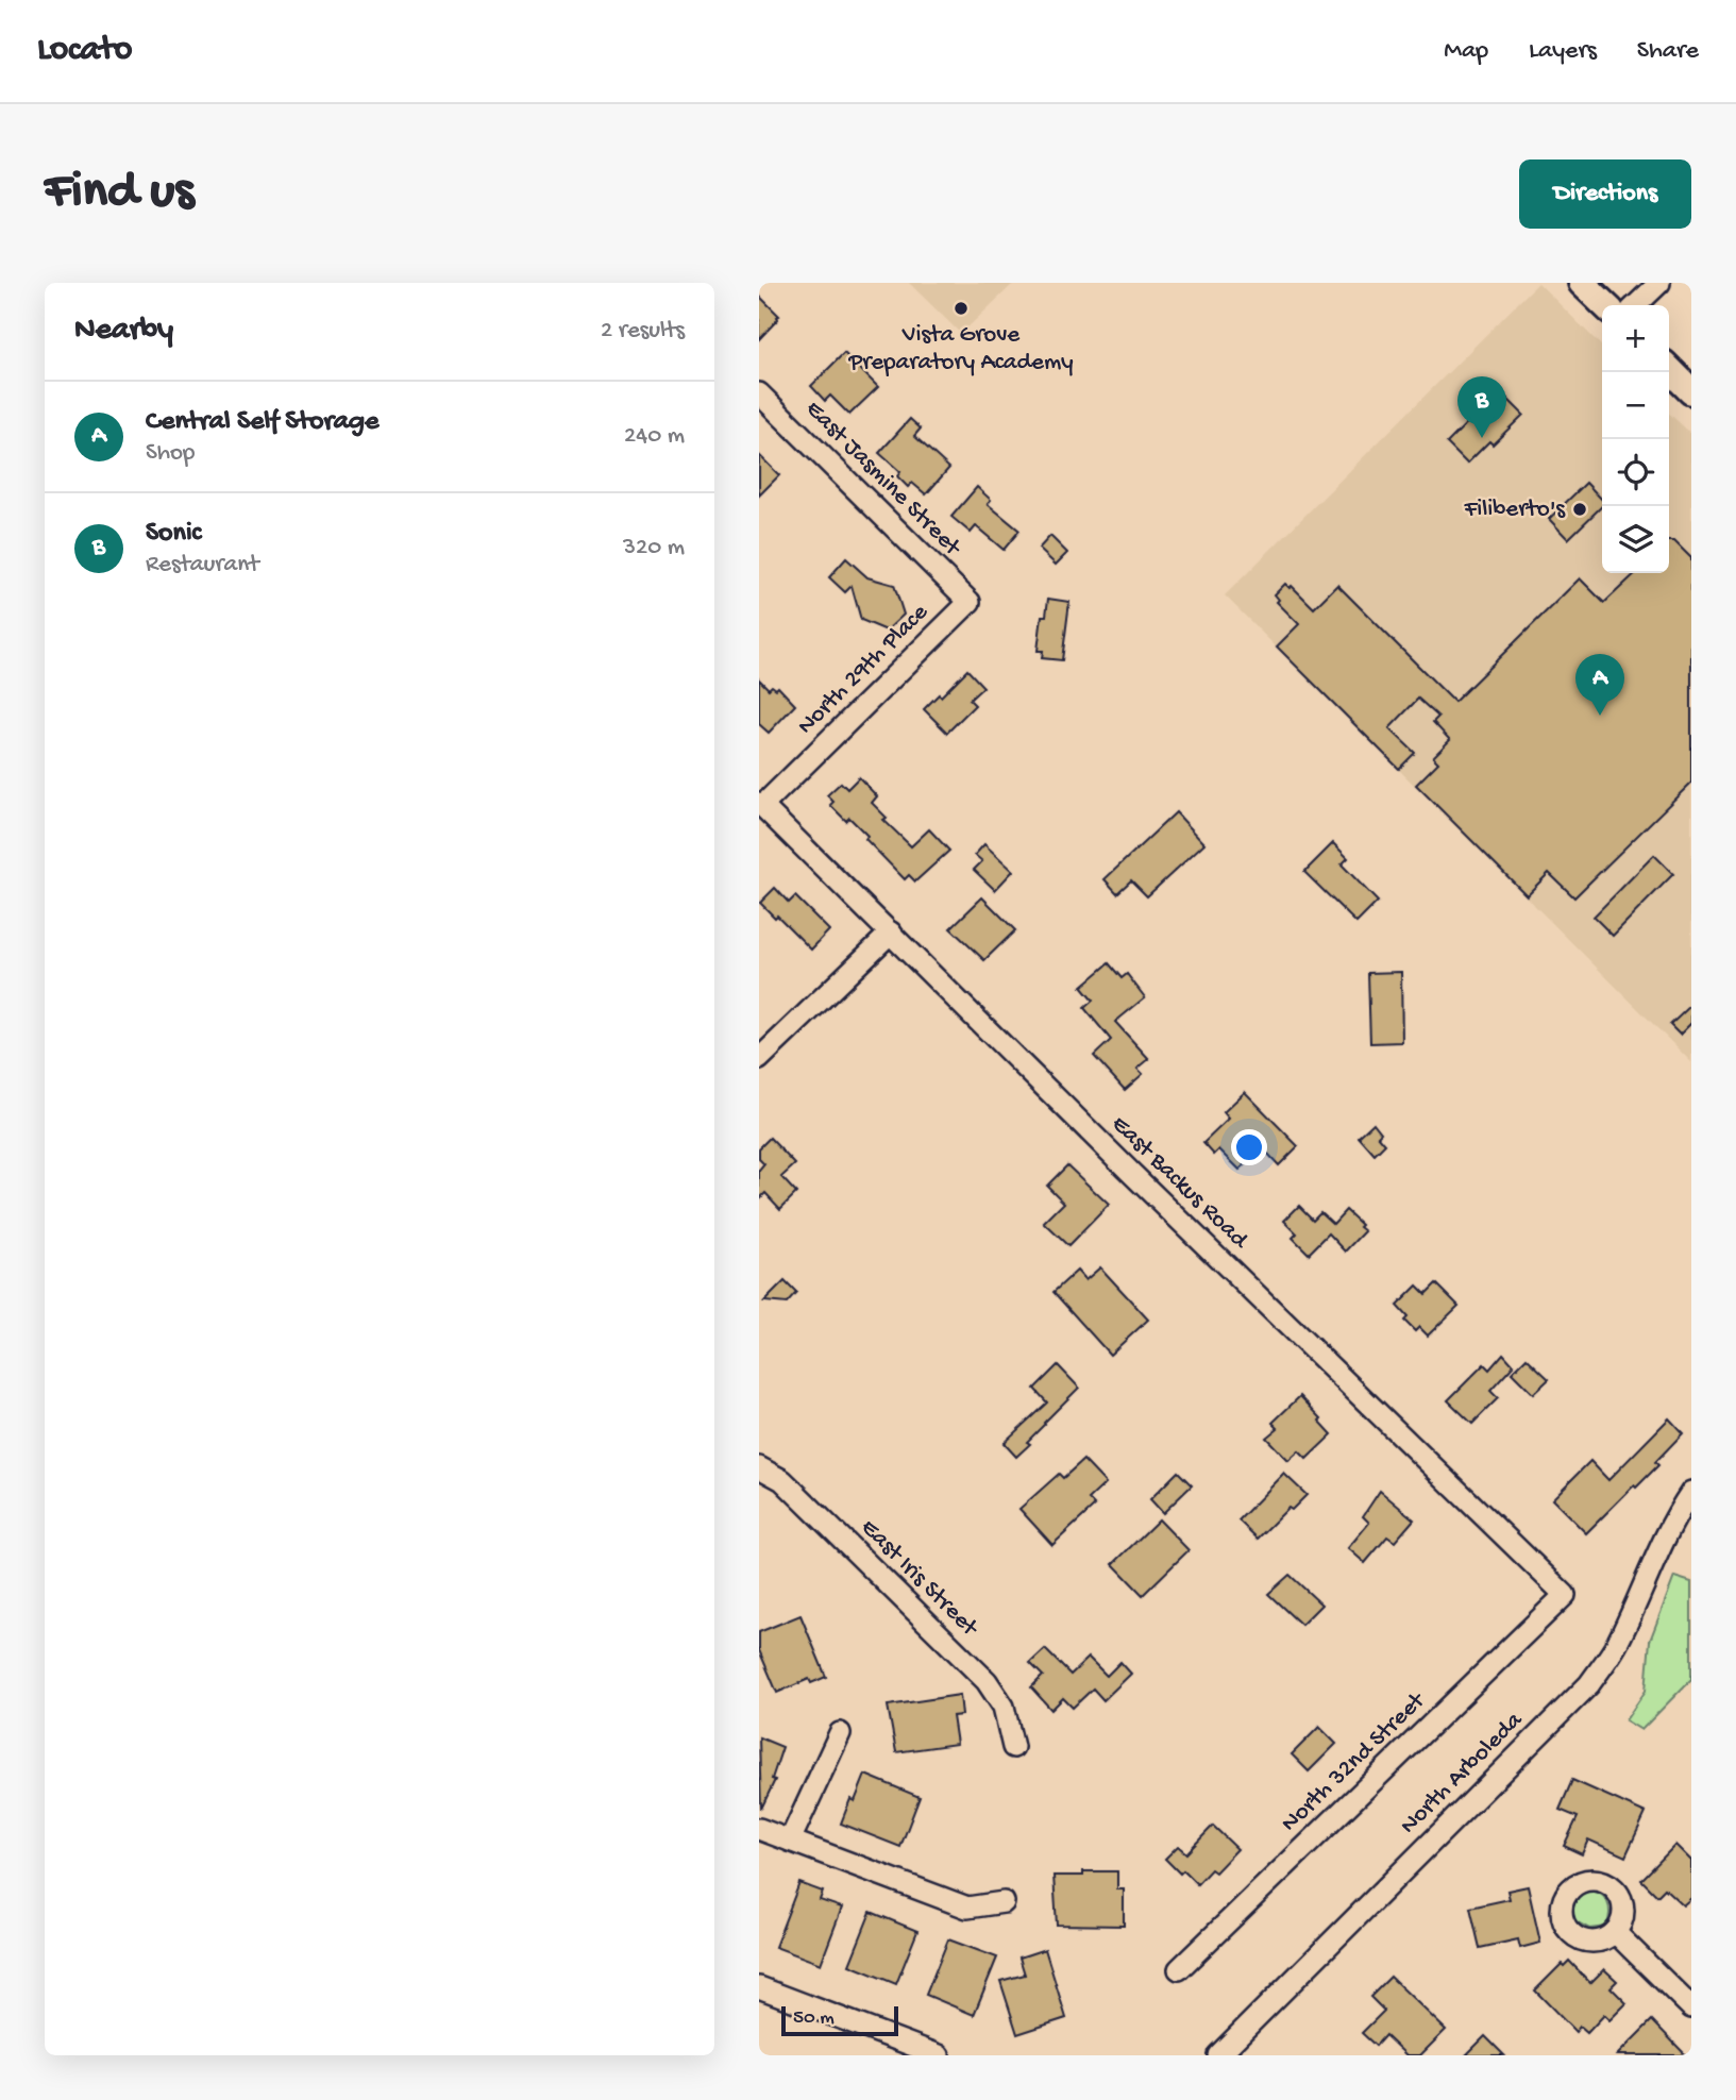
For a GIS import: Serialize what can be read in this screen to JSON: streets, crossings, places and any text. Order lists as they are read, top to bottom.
{
  "streets": {
    "street": [
      "East Jasmine Street",
      "North 29th Place",
      "East Backus Road",
      "East Iris Street",
      "North 32nd Street",
      "North Arboleda"
    ]
  },
  "crossings": [
    ["East Jasmine Street", "North 29th Place"],
    ["North 29th Place", "East Backus Road"],
    ["East Backus Road", "North 32nd Street"]
  ],
  "places": ["Vista Grove Preparatory Academy", "Filiberto's"],
  "scale_bar": "50 m",
  "page": {
    "header": "Locato",
    "nav": ["Map", "Layers", "Share"],
    "buttons": "Directions",
    "title": "Find us",
    "heading": ["Nearby", "2 results"],
    "map_buttons": ["+", "−"],
    "pins": ["B", "A"],
    "list": [
      {
        "mark": "A",
        "name": "Central Self Storage",
        "note": "Shop",
        "value": "240 m"
      },
      {
        "mark": "B",
        "name": "Sonic",
        "note": "Restaurant",
        "value": "320 m"
      }
    ],
    "scale": "50 m"
  }
}
